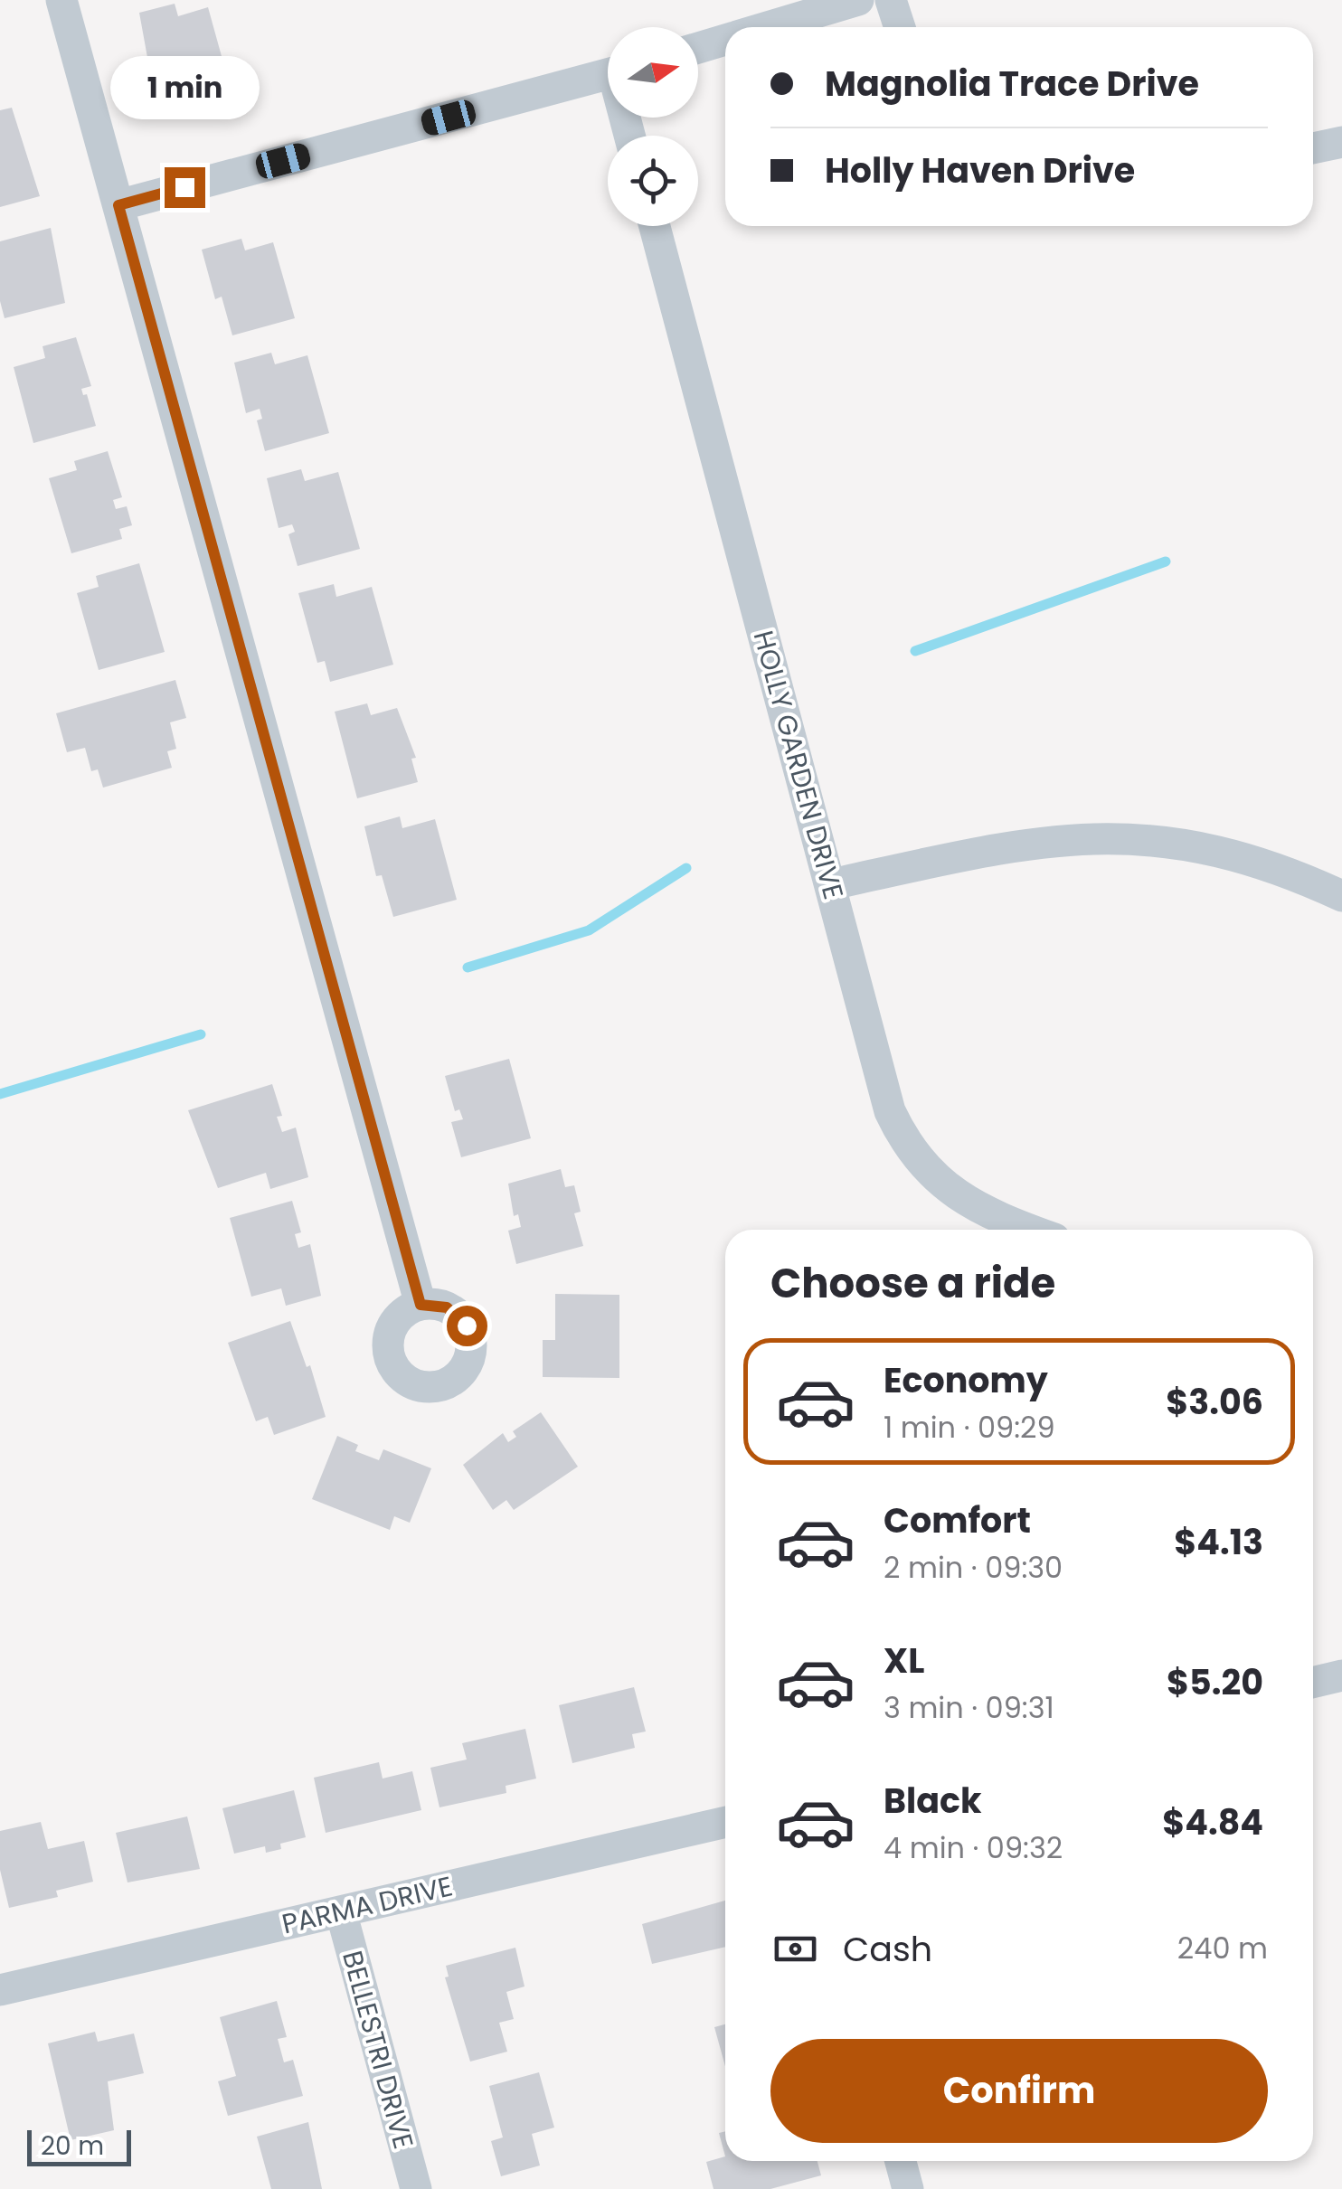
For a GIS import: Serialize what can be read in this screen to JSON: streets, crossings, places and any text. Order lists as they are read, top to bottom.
{
  "streets": {
    "street": ["HOLLY GARDEN DRIVE", "PARMA DRIVE", "BELLESTRI DRIVE"]
  },
  "crossings": [
    ["PARMA DRIVE", "BELLESTRI DRIVE"]
  ],
  "scale_bar": "20 m",
  "north": "right",
  "page": {
    "banner": ["Magnolia Trace Drive", "Holly Haven Drive"],
    "bubble": "1 min",
    "heading": "Choose a ride",
    "list": [
      {
        "name": "Economy",
        "note": "1 min · 09:29",
        "value": "$3.06"
      },
      {
        "name": "Comfort",
        "note": "2 min · 09:30",
        "value": "$4.13"
      },
      {
        "name": "XL",
        "note": "3 min · 09:31",
        "value": "$5.20"
      },
      {
        "name": "Black",
        "note": "4 min · 09:32",
        "value": "$4.84"
      }
    ],
    "pay": ["Cash", "240 m"],
    "buttons": "Confirm",
    "scale": "20 m"
  }
}
